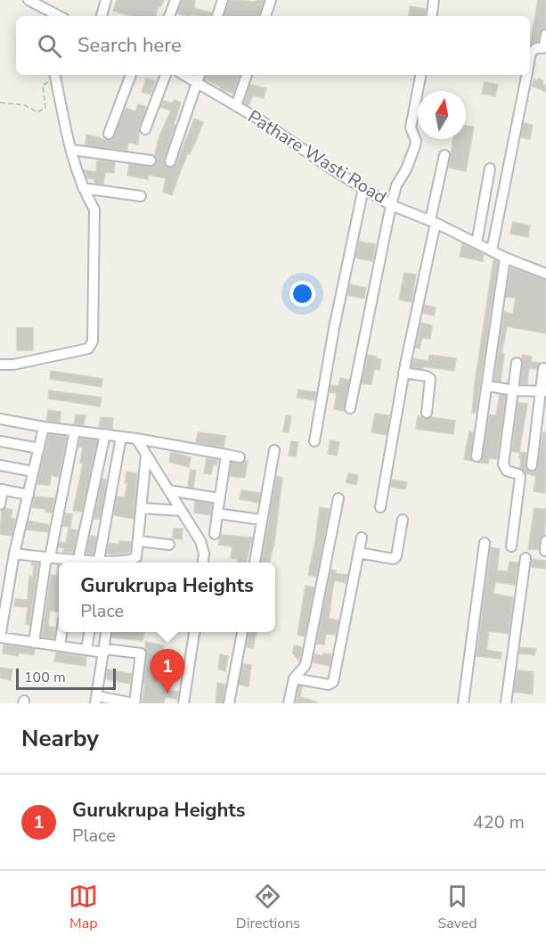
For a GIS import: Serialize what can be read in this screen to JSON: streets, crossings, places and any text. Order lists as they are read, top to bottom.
{
  "streets": {
    "street": ["Pathare Wasti Road"]
  },
  "scale_bar": "100 m",
  "north": "top",
  "page": {
    "search": "Search here",
    "popup": ["Gurukrupa Heights", "Place"],
    "pins": "1",
    "scale": "100 m",
    "heading": "Nearby",
    "list": [
      {
        "mark": "1",
        "name": "Gurukrupa Heights",
        "note": "Place",
        "value": "420 m"
      }
    ],
    "nav": ["Map", "Directions", "Saved"]
  }
}
